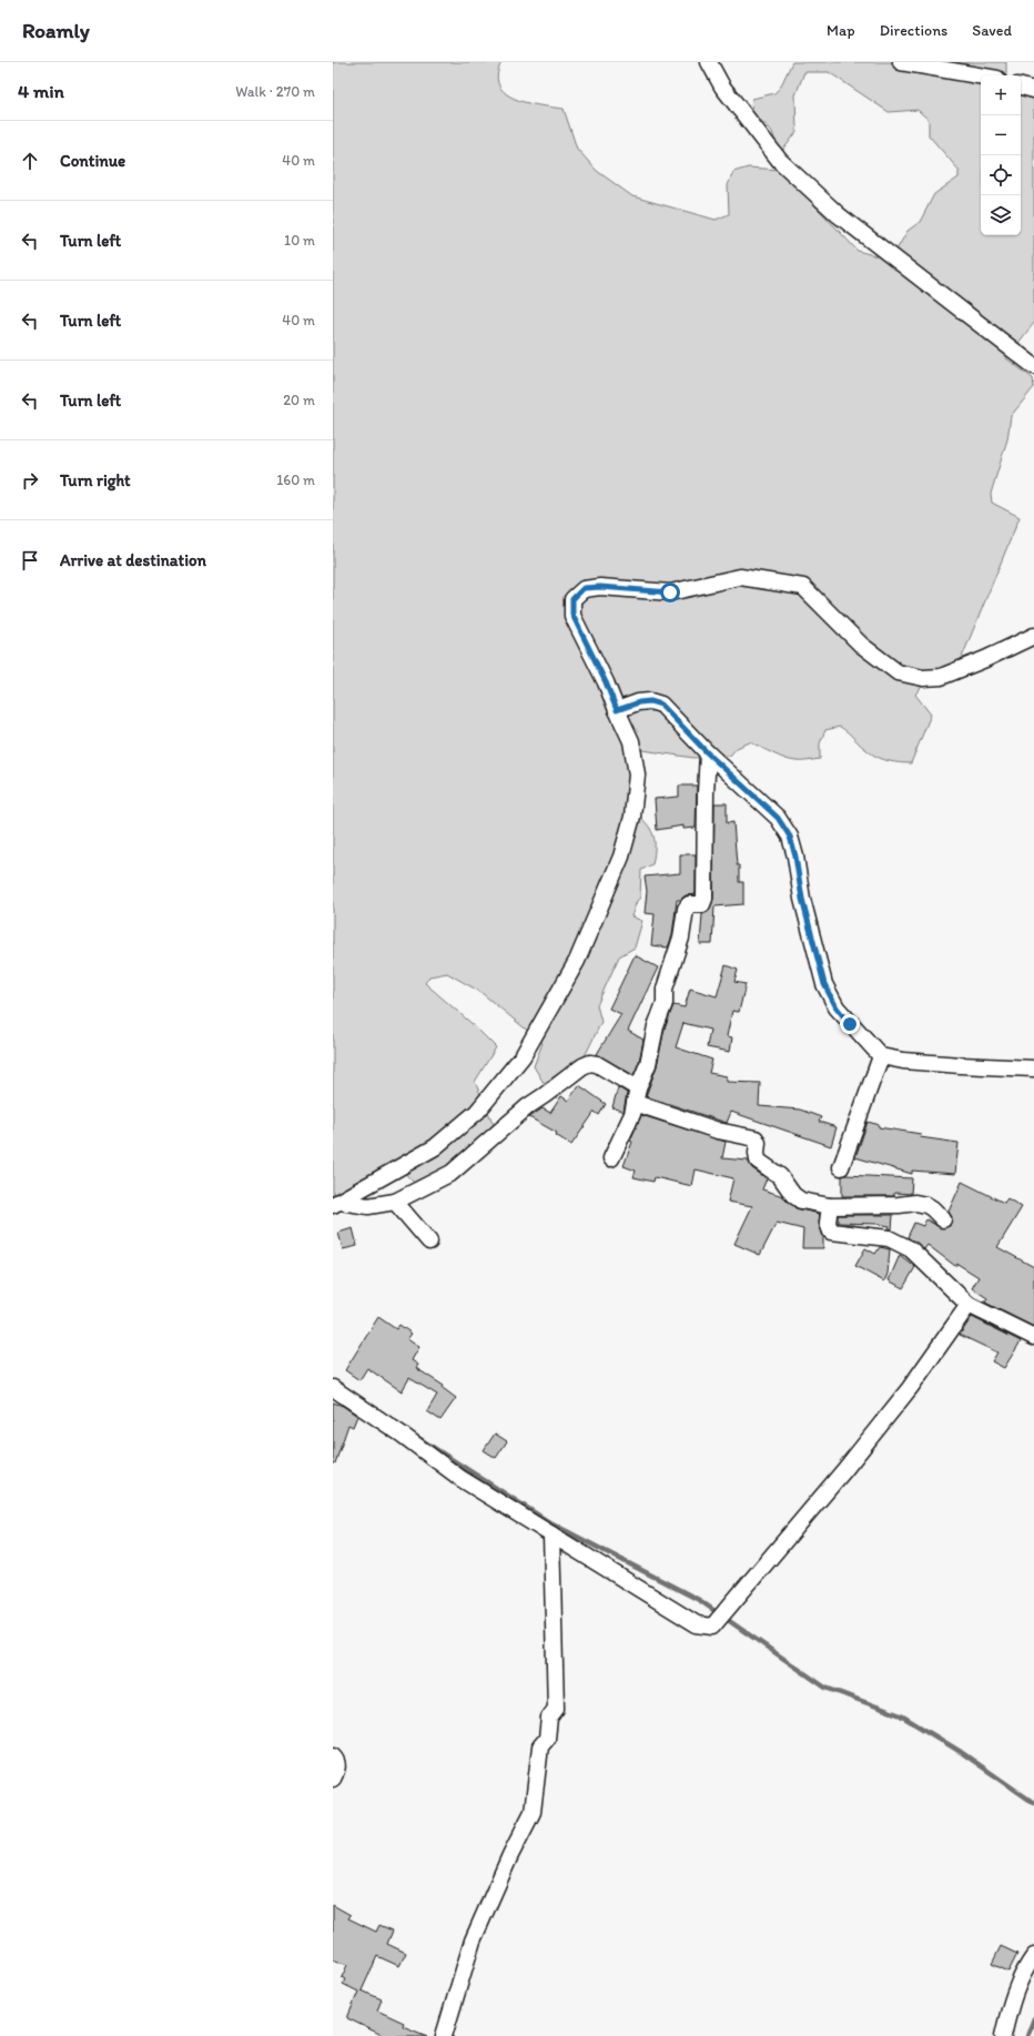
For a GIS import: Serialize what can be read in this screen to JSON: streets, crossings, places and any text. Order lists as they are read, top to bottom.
{
  "page": {
    "header": "Roamly",
    "nav": ["Map", "Directions", "Saved"],
    "heading": ["4 min", "Walk · 270 m"],
    "map_buttons": ["+", "−"],
    "list": [
      ["Continue", "40 m"],
      ["Turn left", "10 m"],
      ["Turn left", "40 m"],
      ["Turn left", "20 m"],
      ["Turn right", "160 m"],
      "Arrive at destination"
    ]
  }
}
